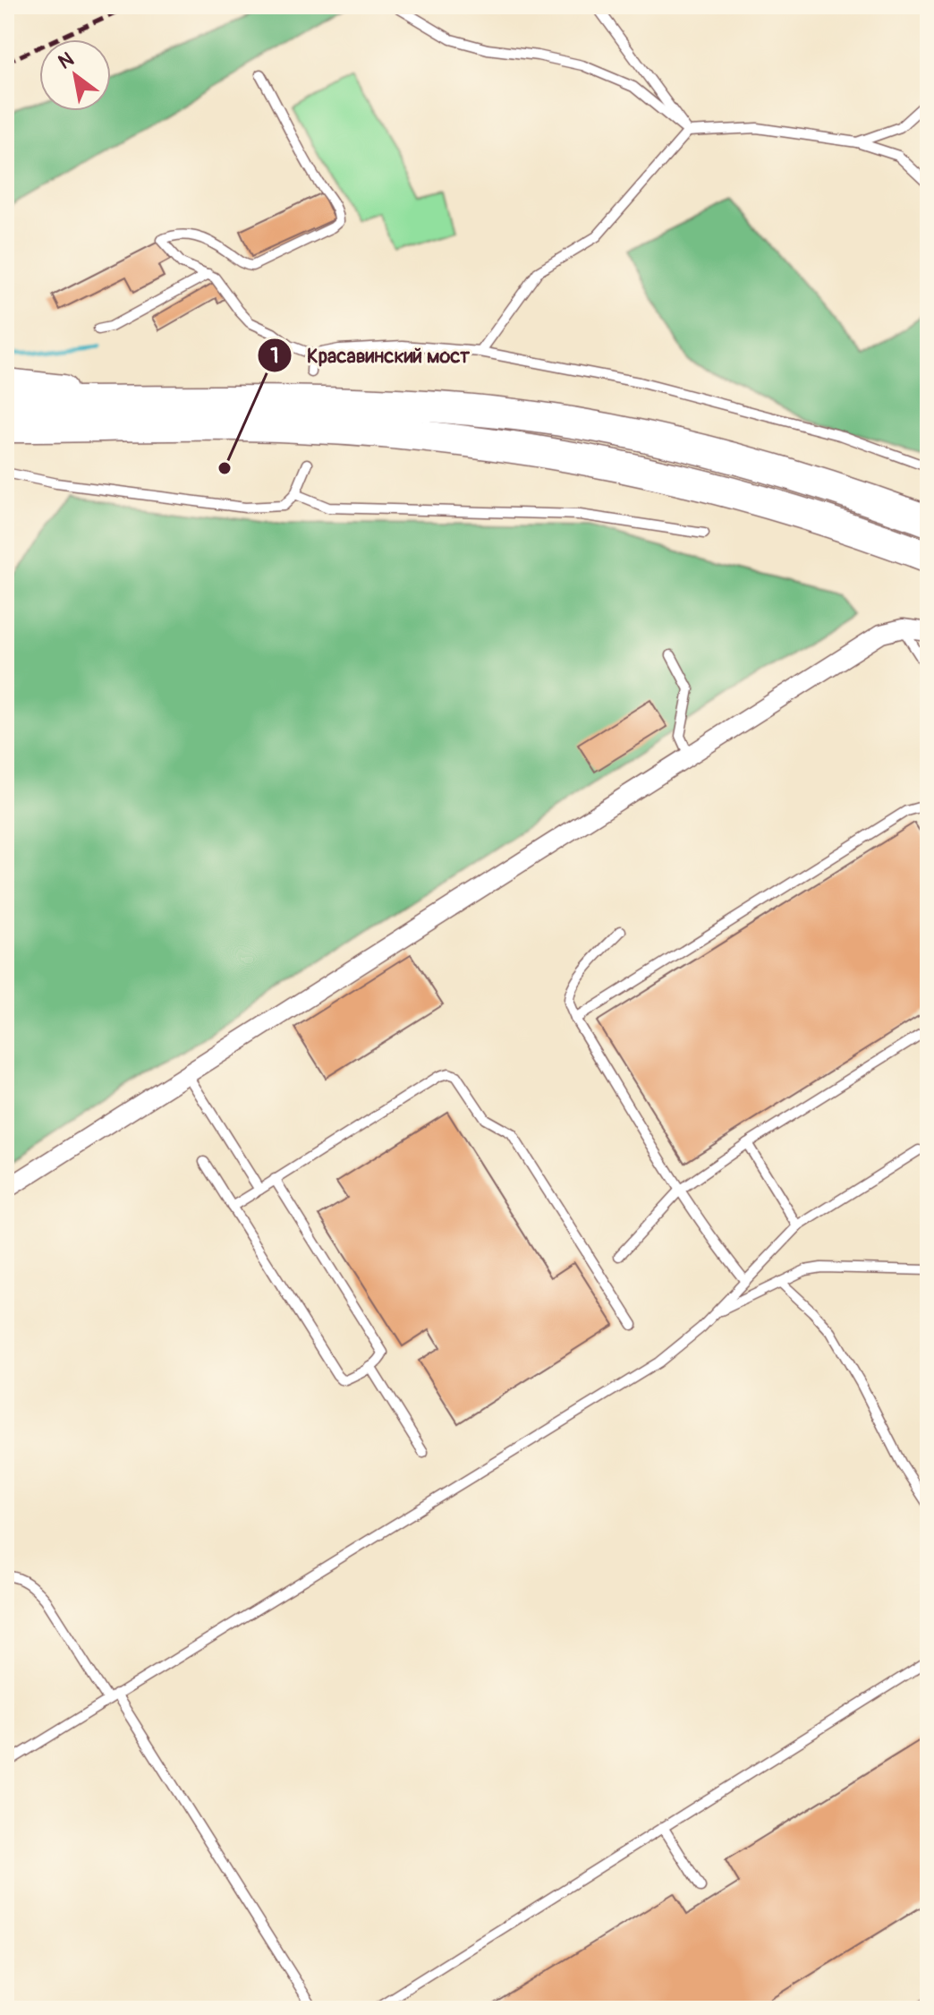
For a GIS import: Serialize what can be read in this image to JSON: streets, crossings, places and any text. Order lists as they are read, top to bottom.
{
  "places": ["Красавинский мост"],
  "north": "top left"
}
